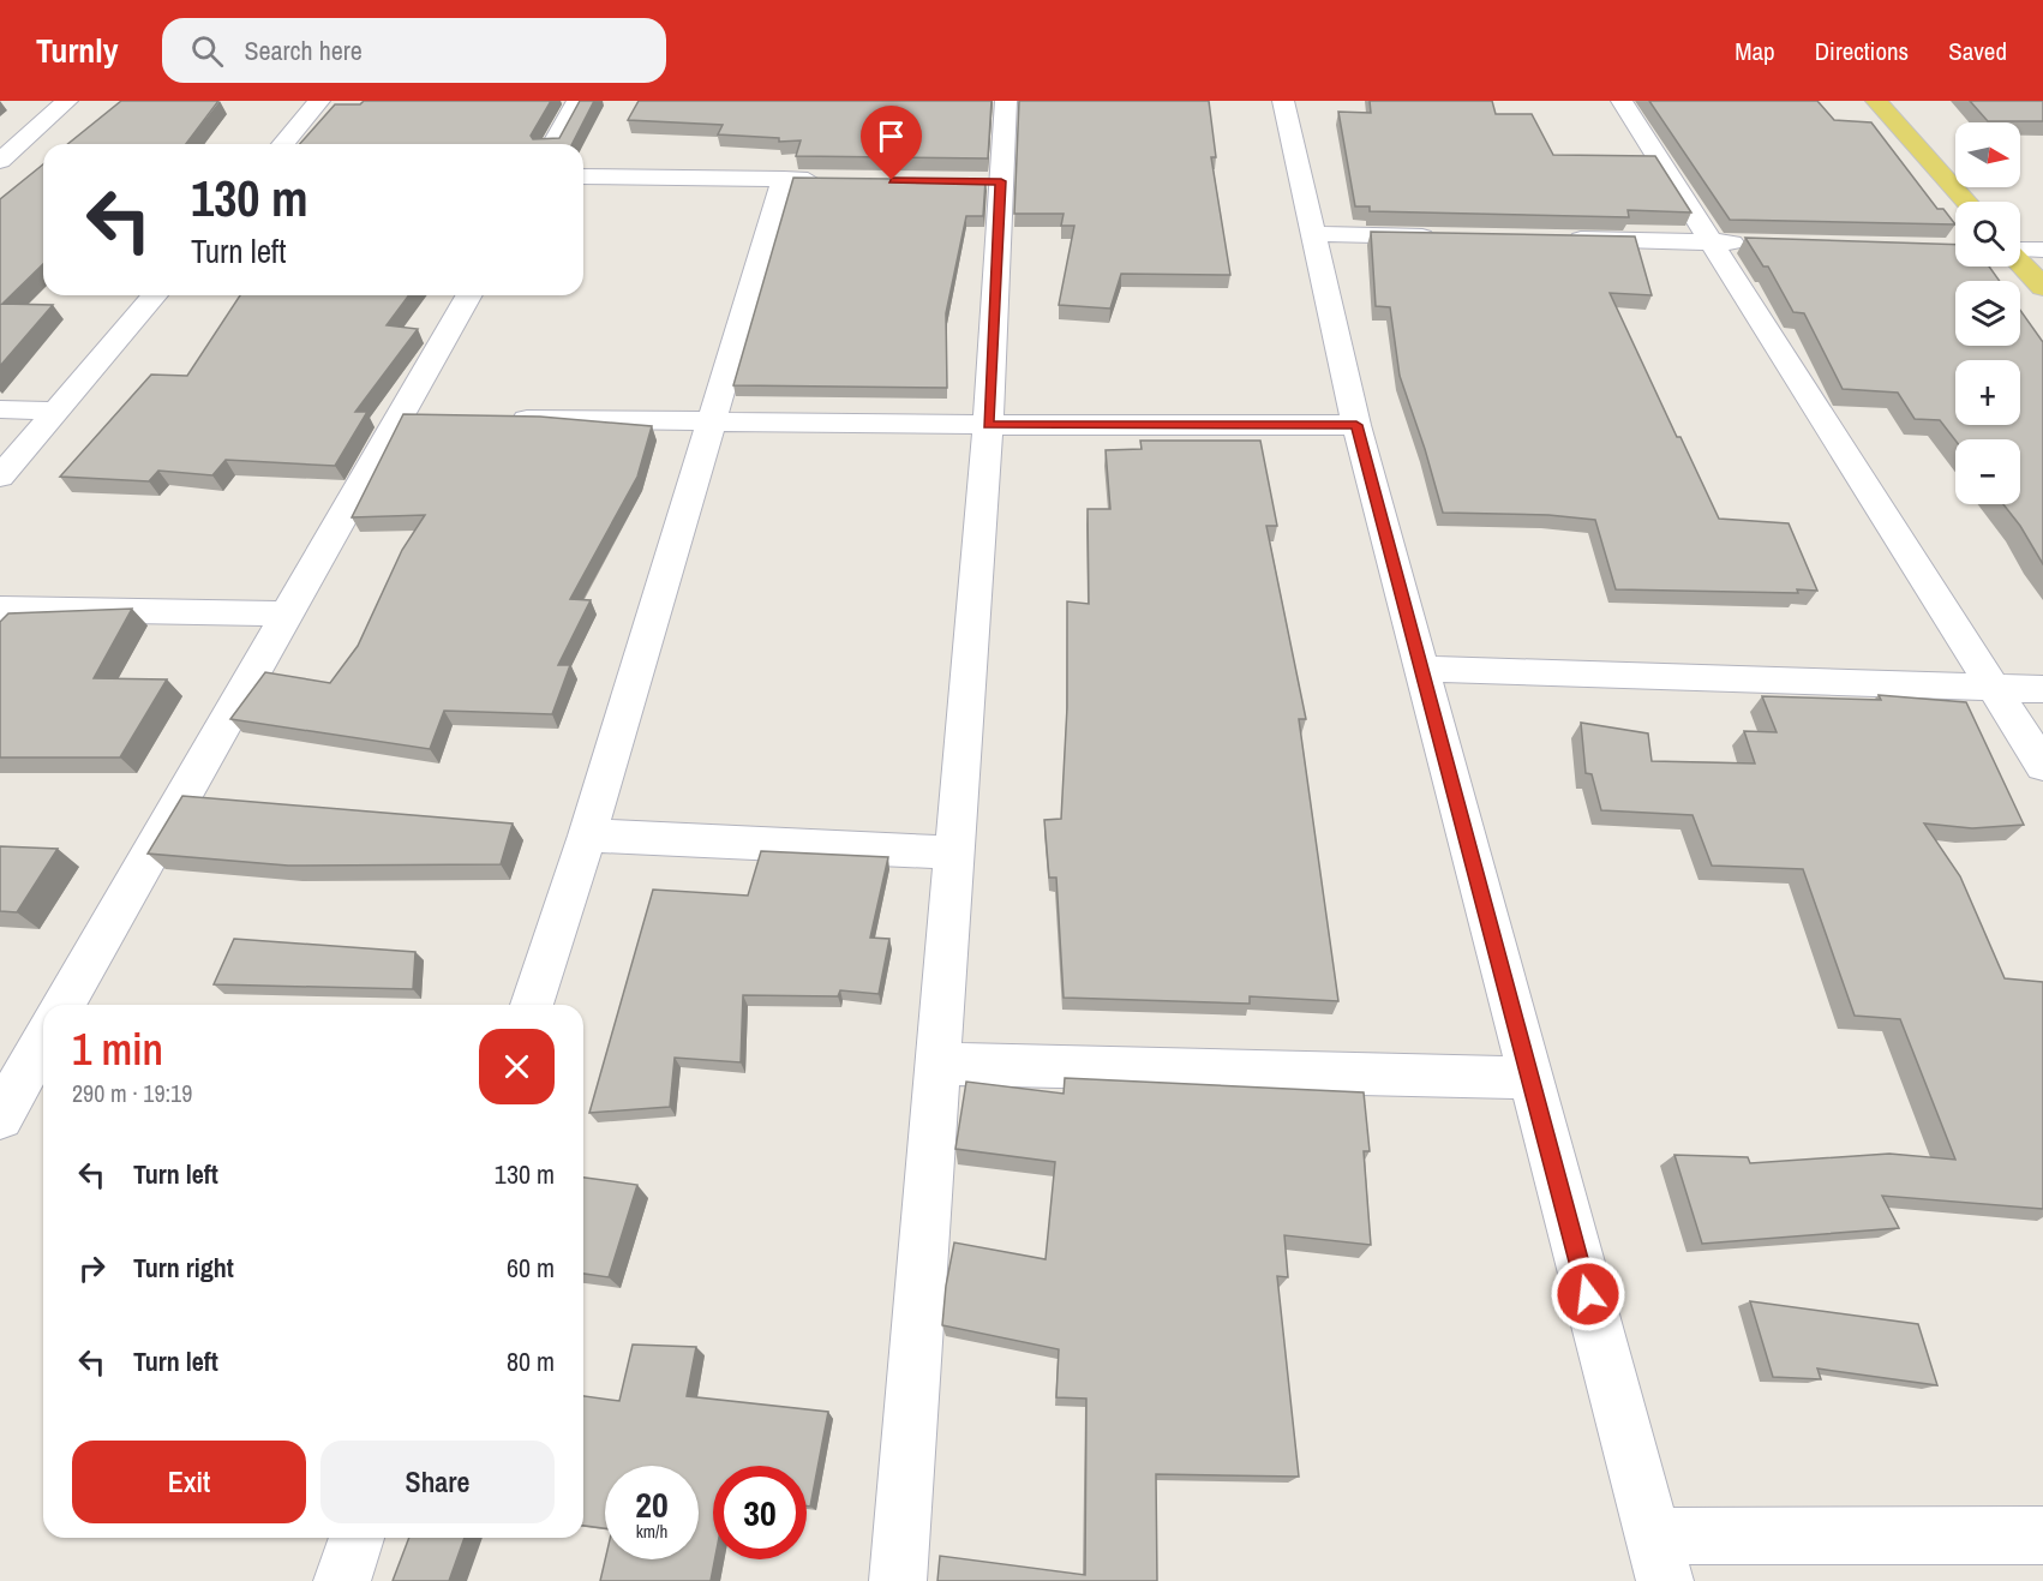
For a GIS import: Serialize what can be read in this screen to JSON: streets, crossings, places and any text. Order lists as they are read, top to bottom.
{
  "north": "right",
  "page": {
    "header": "Turnly",
    "search": "Search here",
    "nav": ["Map", "Directions", "Saved"],
    "map_buttons": ["+", "−"],
    "turn": ["130 m", "Turn left"],
    "heading": ["1 min", "290 m · 19:19"],
    "list": [
      {
        "name": "Turn left",
        "value": "130 m"
      },
      {
        "name": "Turn right",
        "value": "60 m"
      },
      {
        "name": "Turn left",
        "value": "80 m"
      }
    ],
    "buttons": ["Exit", "Share"],
    "speed": "20 km/h",
    "limit": "30"
  }
}
